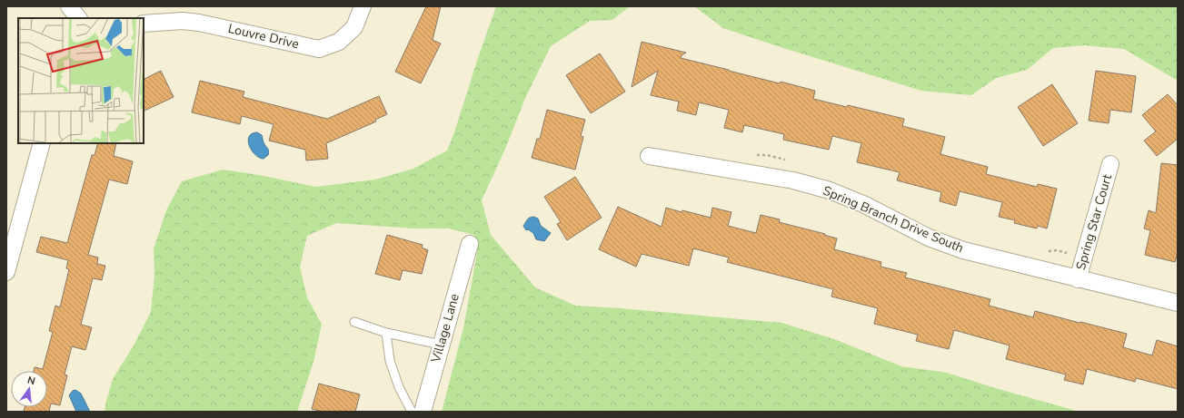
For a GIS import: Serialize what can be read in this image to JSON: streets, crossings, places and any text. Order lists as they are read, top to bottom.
{
  "streets": {
    "street": [
      "Louvre Drive",
      "Spring Branch Drive South",
      "Spring Star Court",
      "Village Lane"
    ]
  },
  "crossings": [
    ["Spring Branch Drive South", "Spring Star Court"]
  ],
  "north": "top"
}
